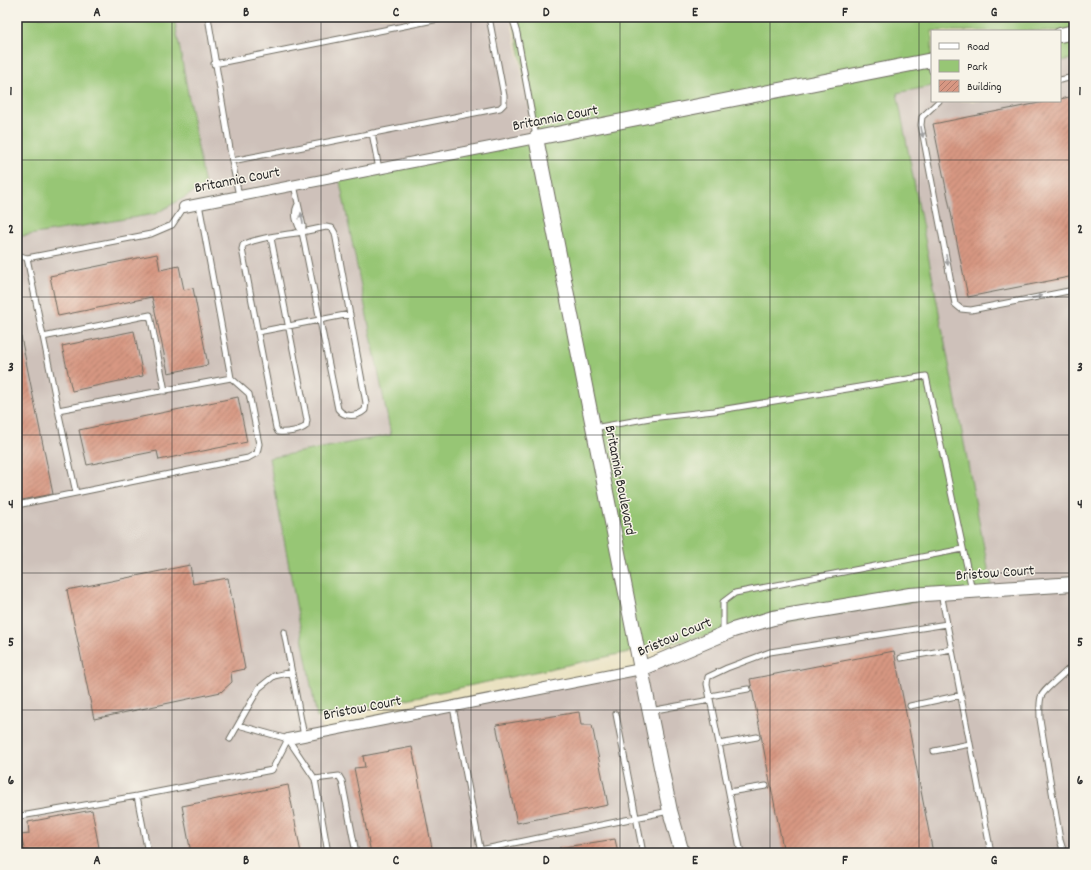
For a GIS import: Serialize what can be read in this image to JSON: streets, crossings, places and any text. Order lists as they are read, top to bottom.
{
  "streets": {
    "street": ["Britannia Court", "Britannia Boulevard", "Bristow Court"]
  },
  "crossings": [
    ["Britannia Court", "Britannia Boulevard"],
    ["Britannia Boulevard", "Bristow Court"]
  ],
  "legend": ["Road", "Park", "Building"],
  "grid": {
    "columns": [
      "A",
      "B",
      "C",
      "D",
      "E",
      "F",
      "G"
    ],
    "rows": [
      "1",
      "2",
      "3",
      "4",
      "5",
      "6"
    ]
  }
}
